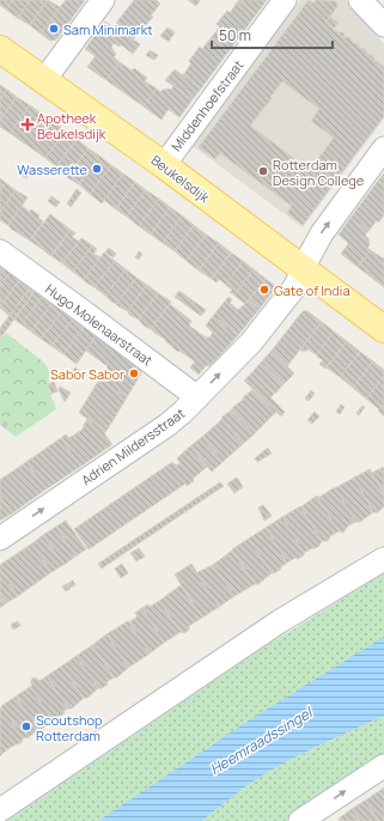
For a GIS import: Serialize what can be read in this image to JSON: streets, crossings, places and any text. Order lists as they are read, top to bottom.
{
  "streets": {
    "main road": ["Beukelsdijk"],
    "street": ["Middenhoefstraat", "Hugo Molenaarstraat", "Adrien Mildersstraat"]
  },
  "crossings": [
    ["Middenhoefstraat", "Beukelsdijk"],
    ["Beukelsdijk", "Adrien Mildersstraat"],
    ["Hugo Molenaarstraat", "Adrien Mildersstraat"]
  ],
  "one_way": ["Adrien Mildersstraat"],
  "water": ["Heemraadssingel"],
  "places": {
    "other": [
      "Sam Minimarkt",
      "Wasserette",
      "Rotterdam Design College",
      "Gate of India",
      "Sabor Sabor",
      "Scoutshop Rotterdam"
    ],
    "health": ["Apotheek Beukelsdijk"]
  },
  "scale_bar": "50 m"
}
